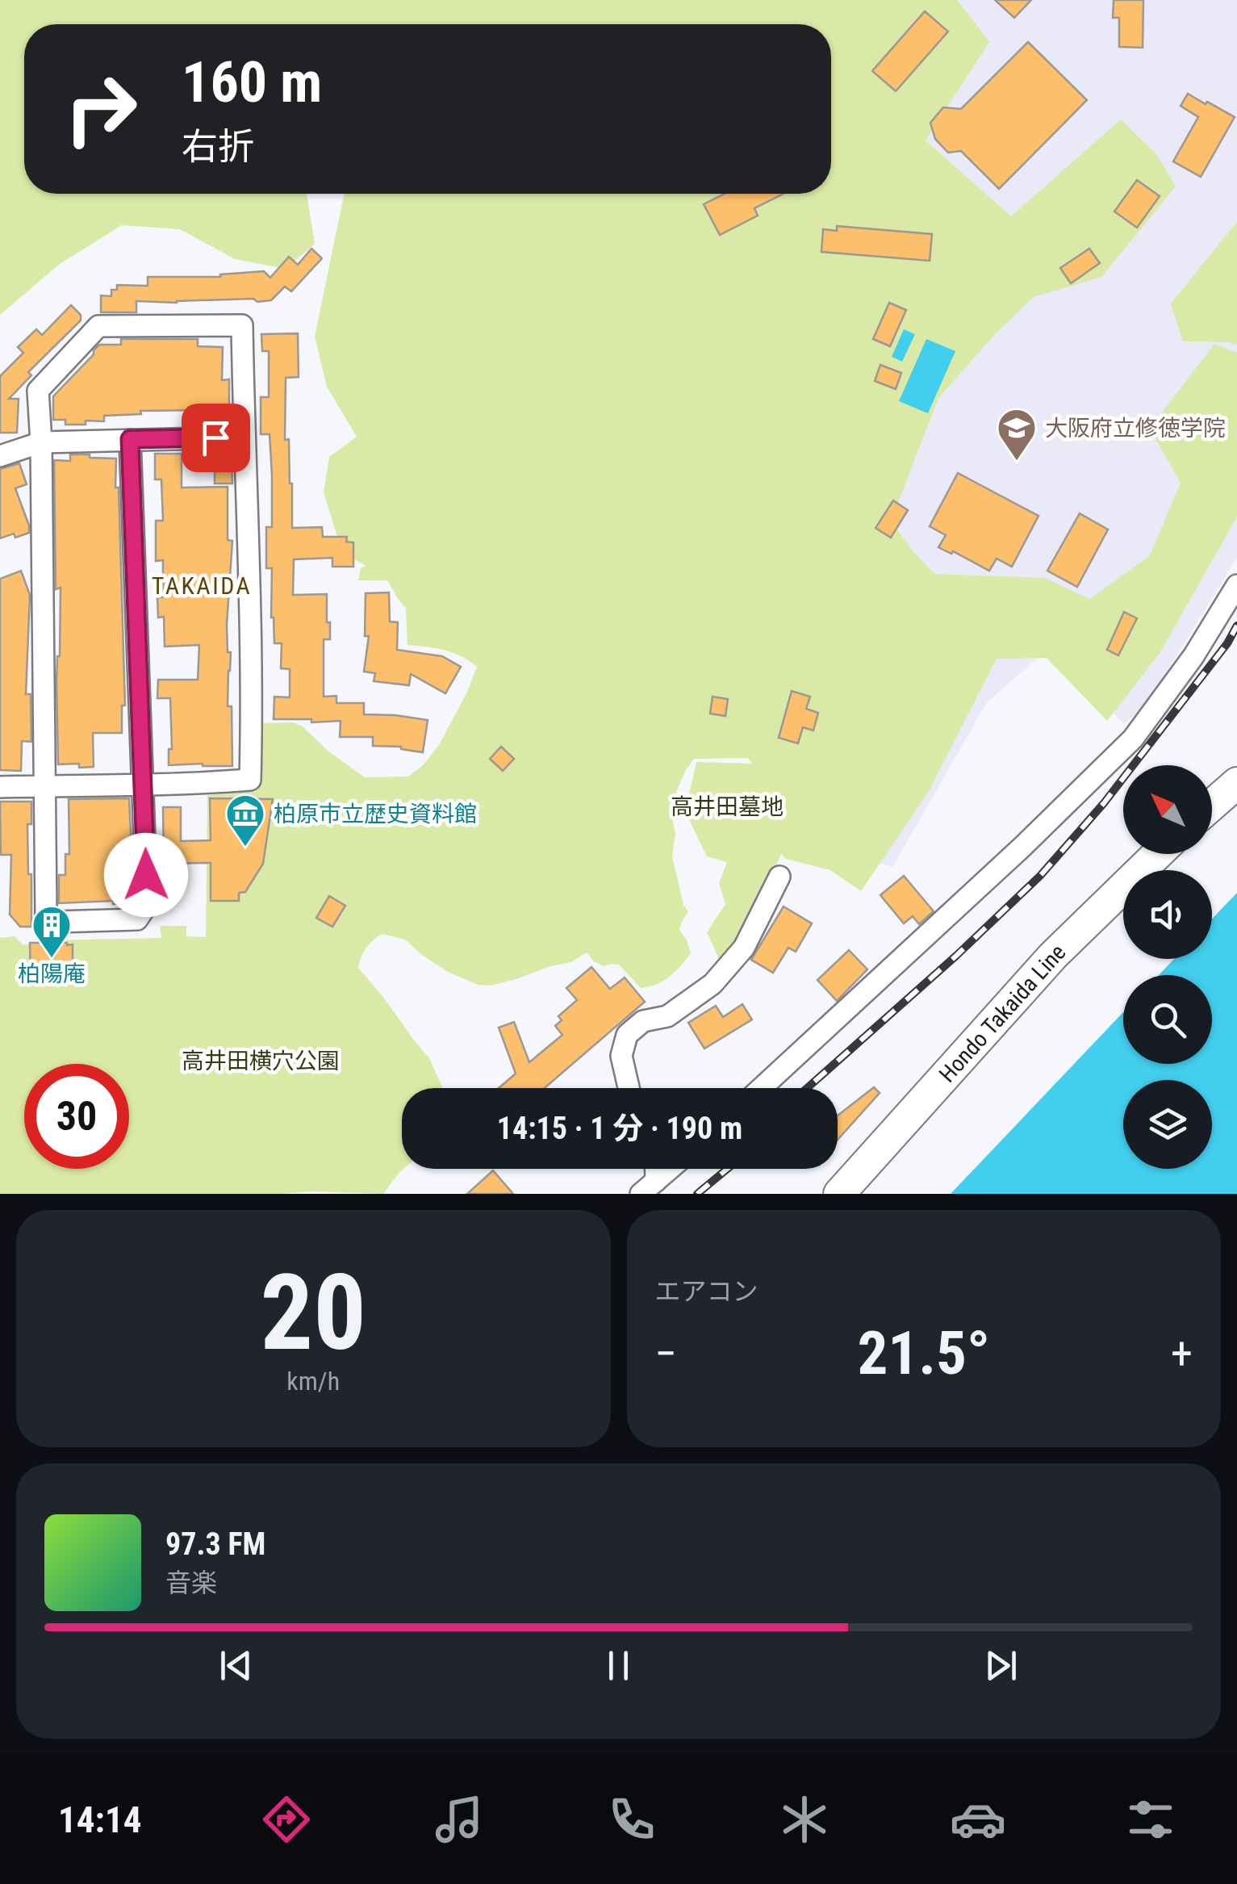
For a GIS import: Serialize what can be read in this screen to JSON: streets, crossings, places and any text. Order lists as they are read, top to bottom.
{
  "streets": {
    "main road": ["Hondo Takaida Line"]
  },
  "districts": ["TAKAIDA"],
  "parks": ["高井田墓地", "高井田横穴公園"],
  "places": {
    "school or university": ["大阪府立修徳学院"],
    "museum": ["柏原市立歴史資料館"],
    "building": ["柏陽庵"]
  },
  "north": "top left",
  "page": {
    "turn": ["160 m", "右折"],
    "limit": "30",
    "trip": "14:15 · 1 分 · 190 m",
    "tile": [
      ["20", "km/h"],
      "エアコン"
    ],
    "heat": ["−", "21.5°", "+"],
    "song": ["97.3 FM", "音楽"],
    "tabs": "14:14"
  }
}
